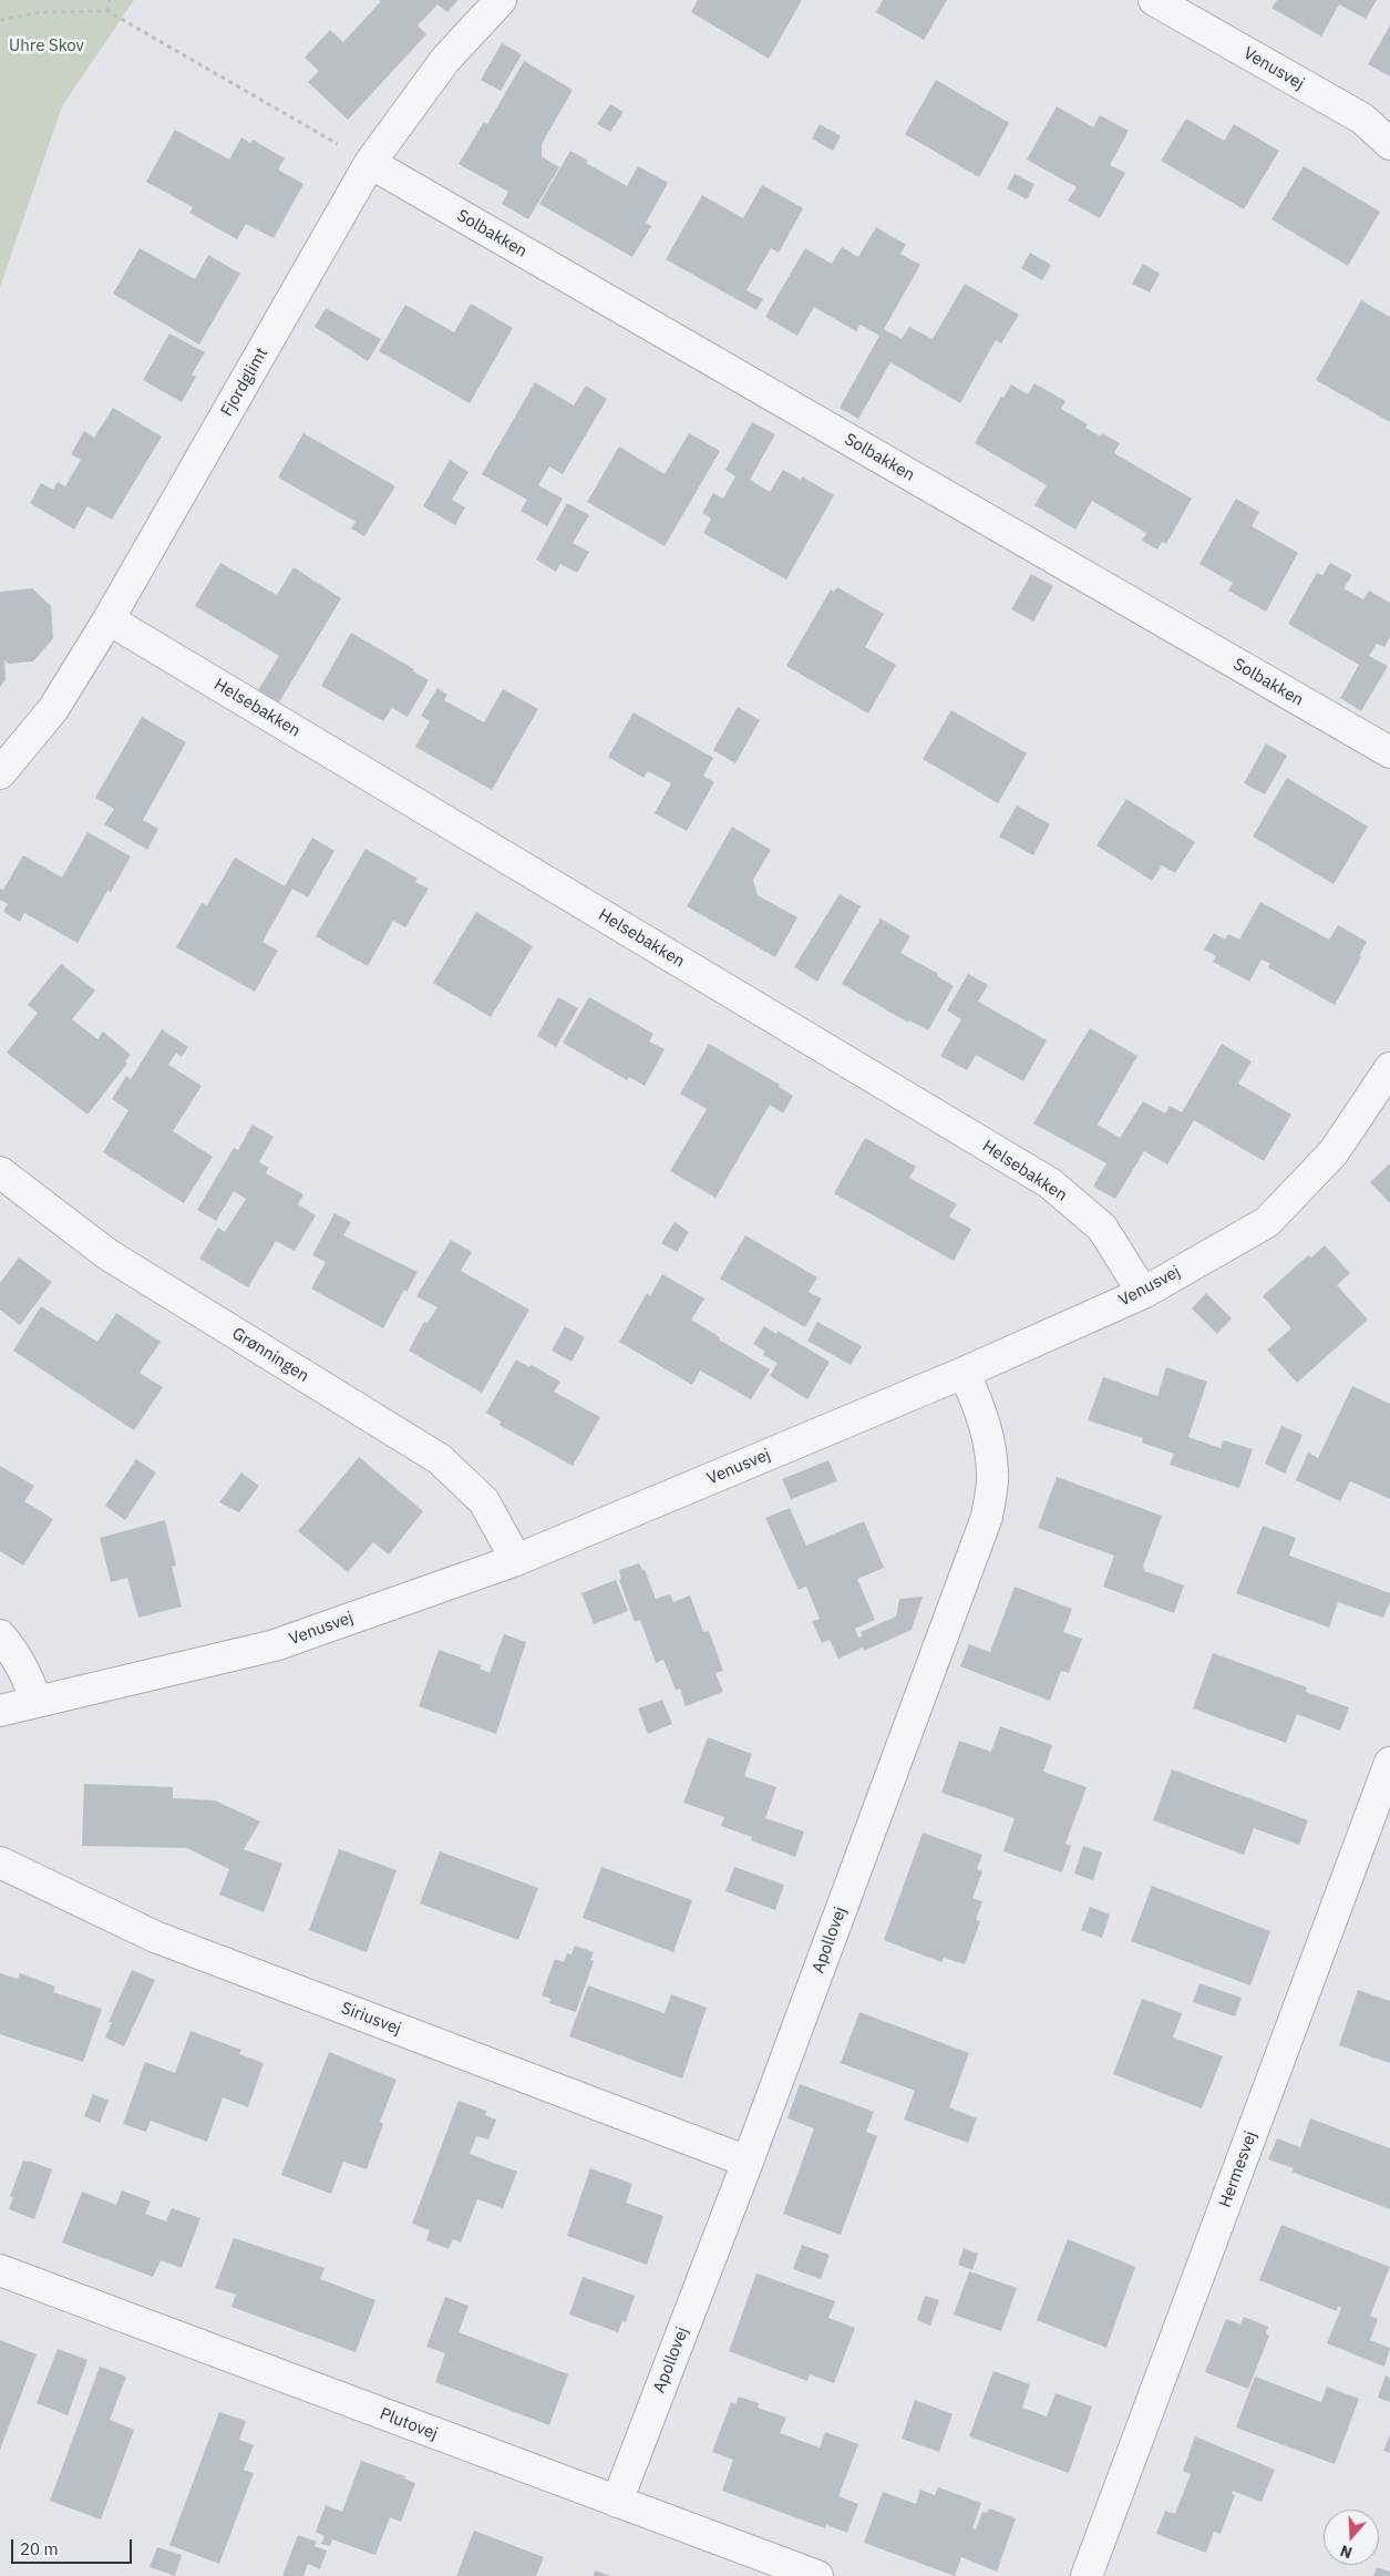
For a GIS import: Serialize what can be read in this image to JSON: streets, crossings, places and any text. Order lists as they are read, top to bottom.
{
  "streets": {
    "street": [
      "Venusvej",
      "Solbakken",
      "Fjordglimt",
      "Helsebakken",
      "Grønningen",
      "Apollovej",
      "Siriusvej",
      "Hermesvej",
      "Plutovej"
    ]
  },
  "crossings": [
    ["Venusvej", "Helsebakken"],
    ["Venusvej", "Grønningen"],
    ["Venusvej", "Apollovej"],
    ["Solbakken", "Fjordglimt"],
    ["Fjordglimt", "Helsebakken"],
    ["Apollovej", "Siriusvej"],
    ["Apollovej", "Plutovej"]
  ],
  "parks": ["Uhre Skov"],
  "scale_bar": "20 m",
  "north": "bottom"
}
